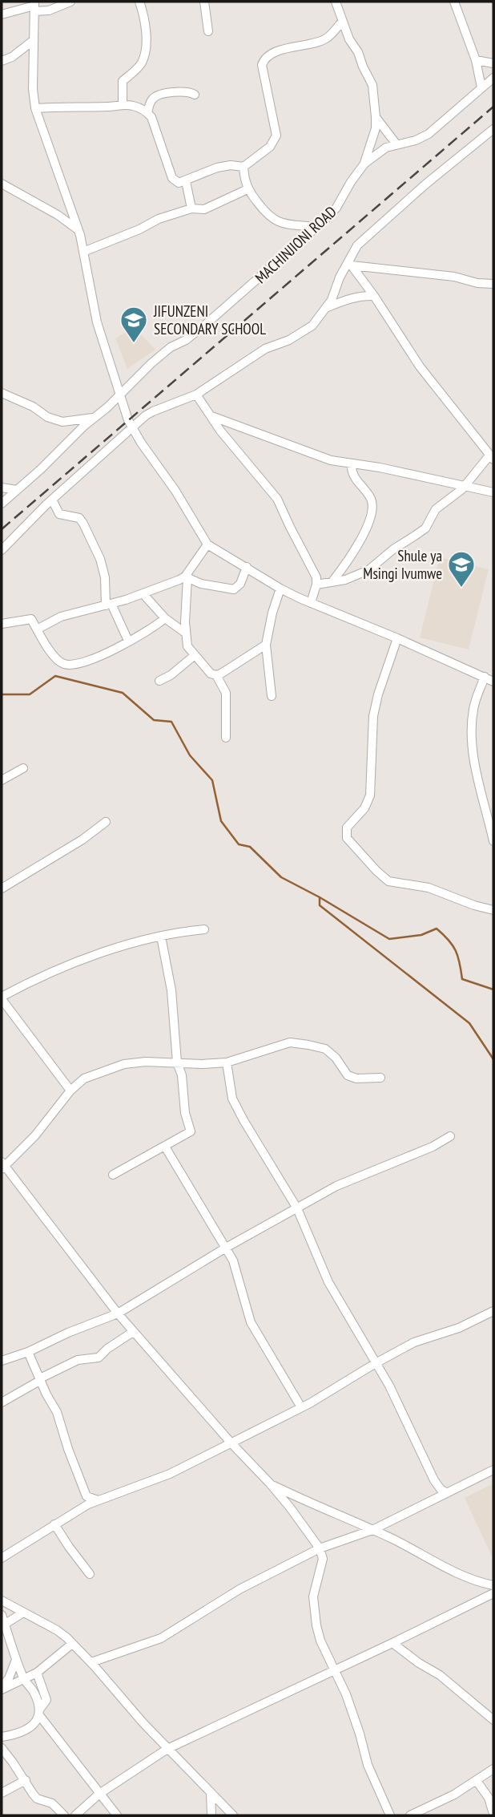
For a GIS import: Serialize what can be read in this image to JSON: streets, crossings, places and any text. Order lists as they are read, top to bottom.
{
  "streets": {
    "street": ["MACHINJIONI ROAD"]
  },
  "places": {
    "school or university": ["JIFUNZENI SECONDARY SCHOOL", "Shule ya Msingi Ivumwe"]
  }
}
